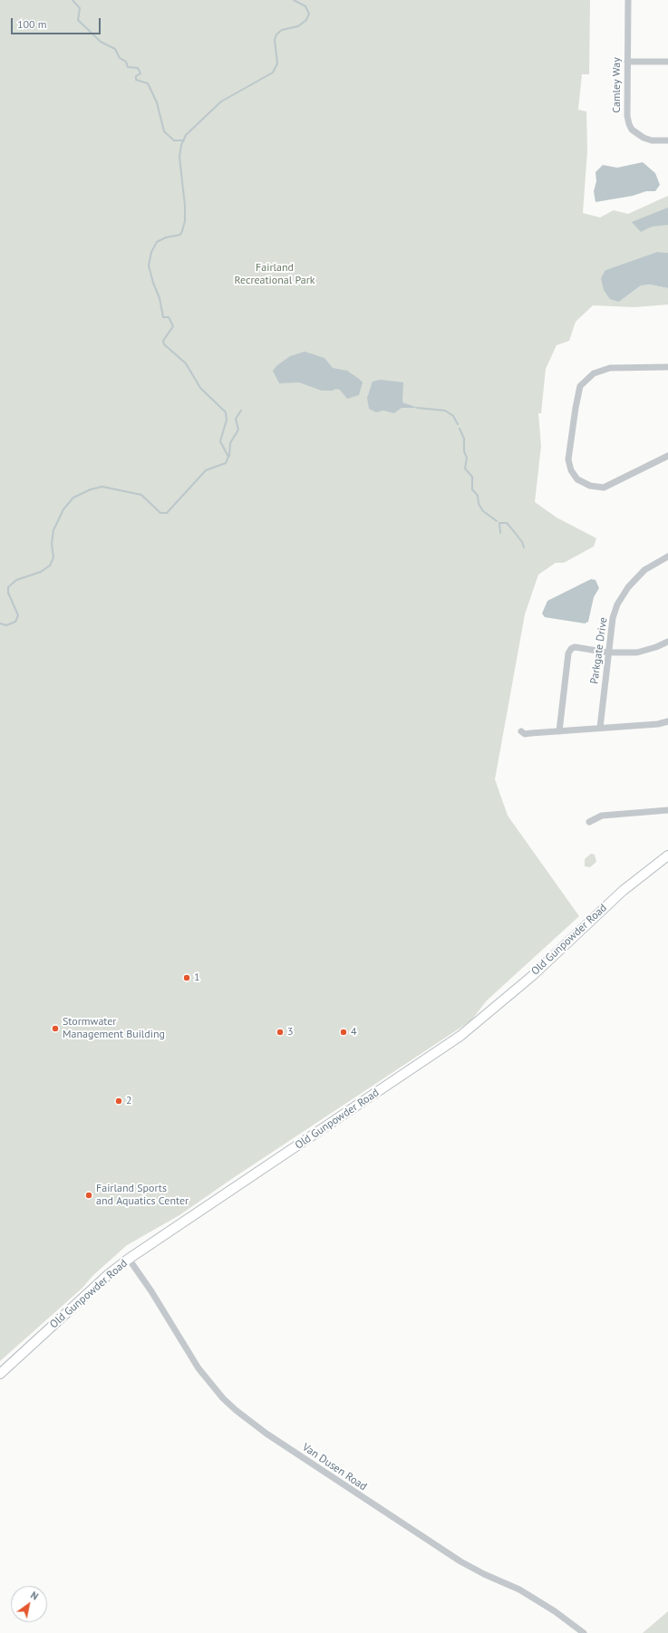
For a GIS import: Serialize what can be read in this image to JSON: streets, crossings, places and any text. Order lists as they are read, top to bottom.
{
  "streets": {
    "main road": ["Old Gunpowder Road"],
    "street": ["Camley Way", "Parkgate Drive", "Van Dusen Road"]
  },
  "crossings": [
    ["Old Gunpowder Road", "Van Dusen Road"]
  ],
  "parks": ["Fairland Recreational Park"],
  "places": [
    "1",
    "Stormwater Management Building",
    "3",
    "4",
    "2",
    "Fairland Sports and Aquatics Center"
  ],
  "scale_bar": "100 m",
  "north": "top right"
}
